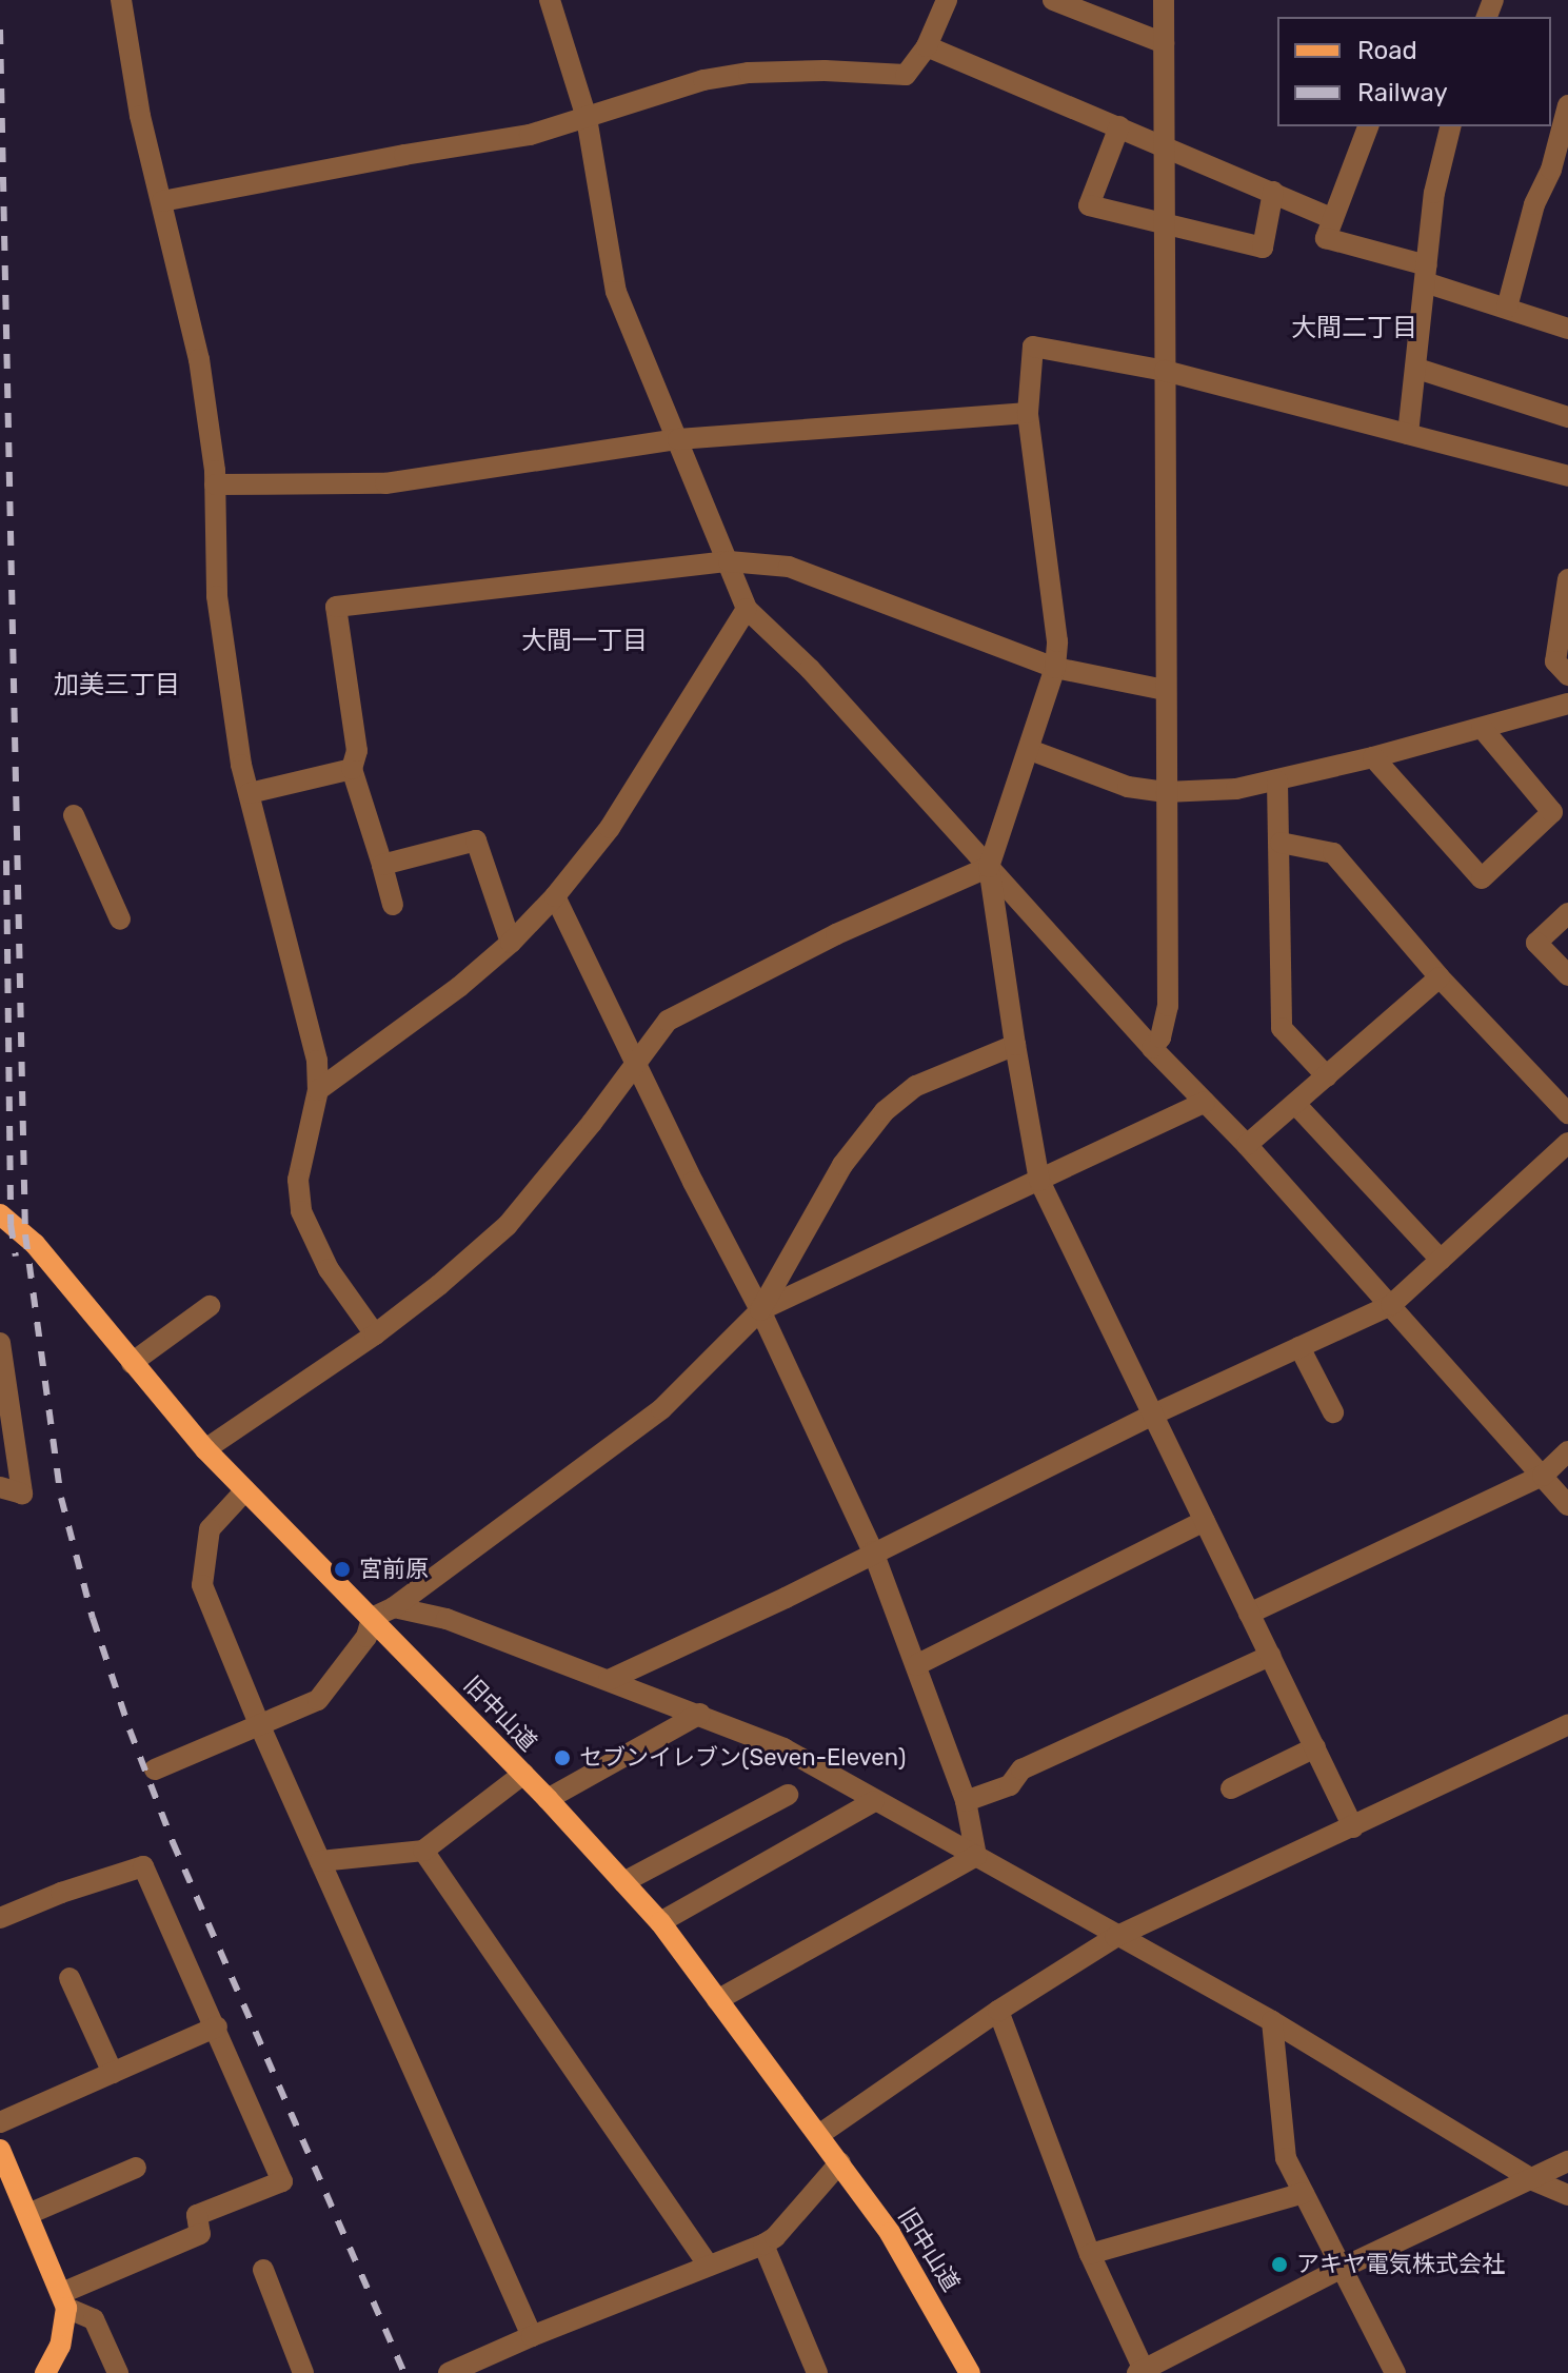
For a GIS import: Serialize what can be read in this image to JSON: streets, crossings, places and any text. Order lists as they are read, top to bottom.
{
  "streets": {
    "main road": ["旧中山道"]
  },
  "districts": ["大間二丁目", "大間一丁目", "加美三丁目"],
  "places": ["宮前原", "セブンイレブン(Seven-Eleven)", "アキヤ電気株式会社"],
  "legend": ["Road", "Railway"]
}
